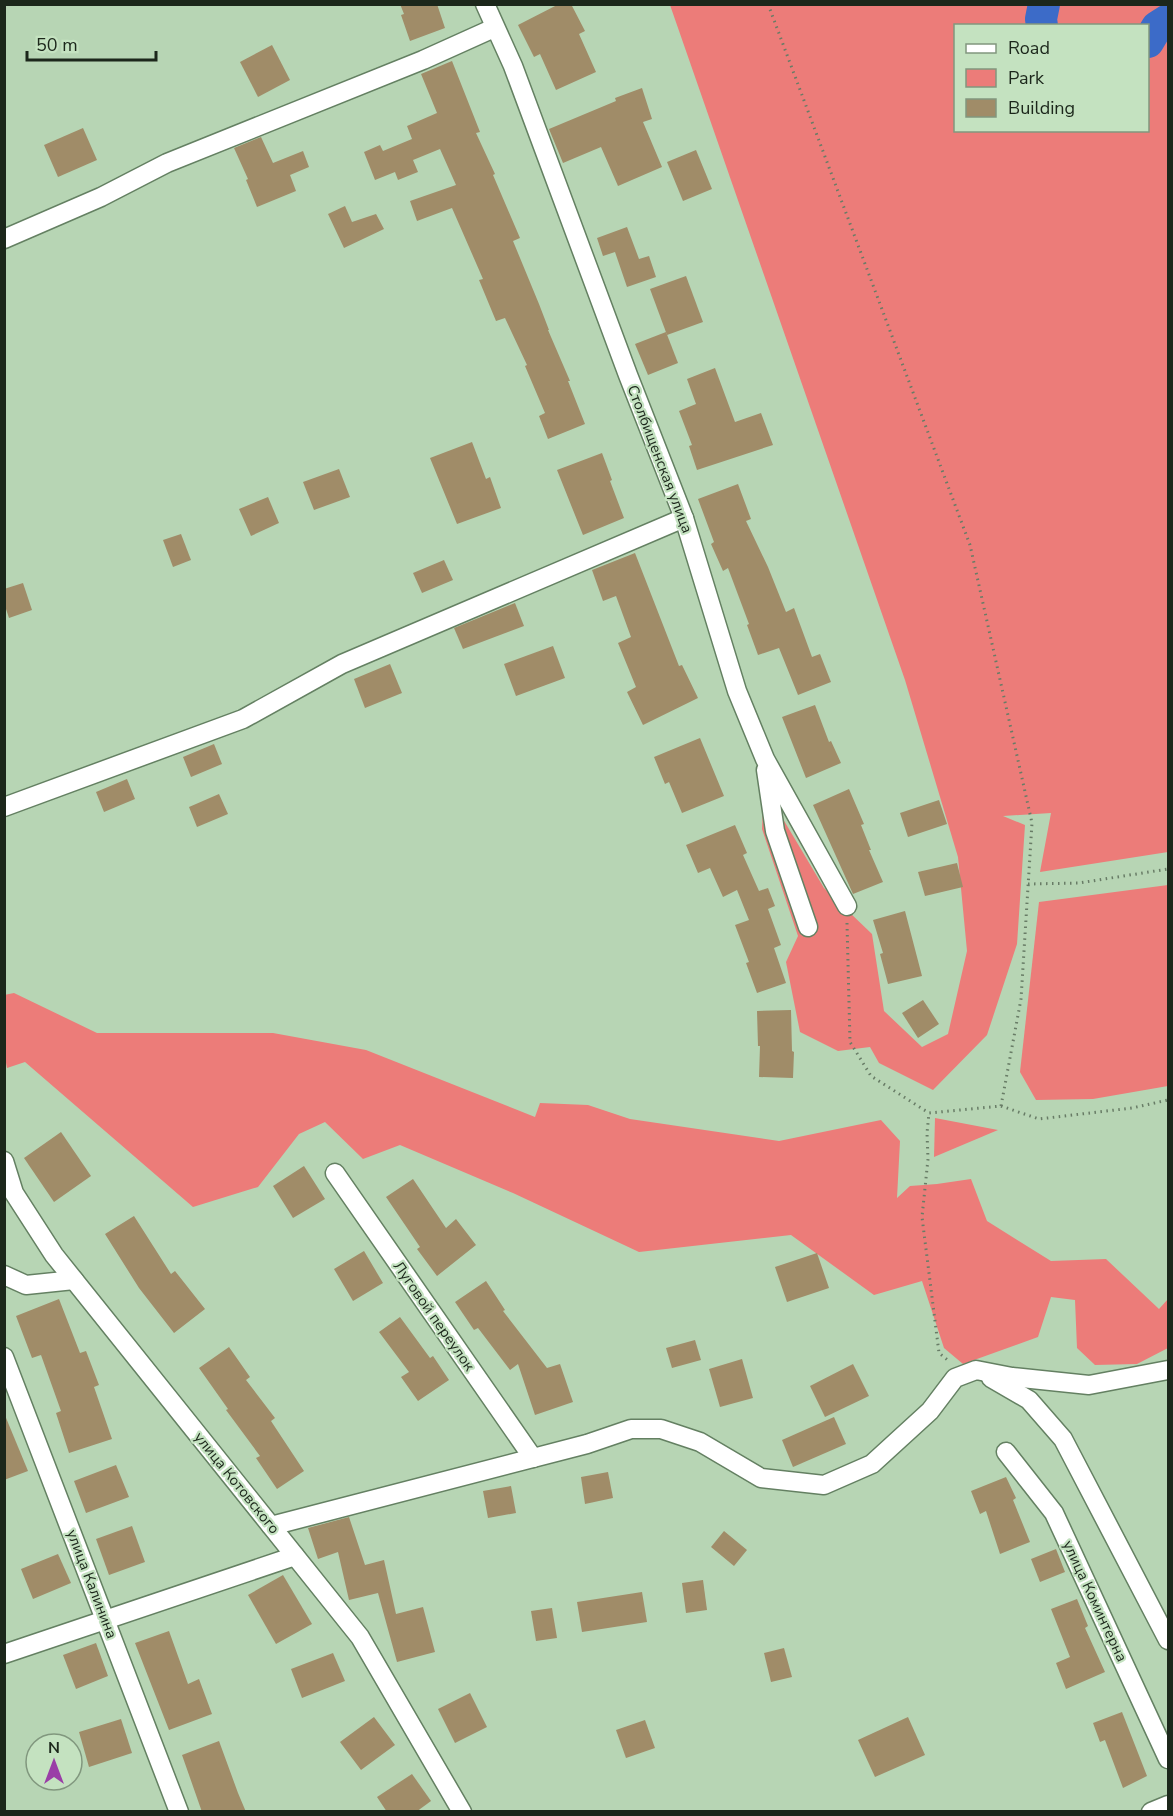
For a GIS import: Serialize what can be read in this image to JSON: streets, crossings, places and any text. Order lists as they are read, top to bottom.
{
  "streets": {
    "street": [
      "Столбищенская улица",
      "Луговой переулок",
      "улица Котовского",
      "улица Калинина",
      "улица Коминтерна"
    ]
  },
  "legend": ["Road", "Park", "Building"],
  "scale_bar": "50 m",
  "north": "top"
}
